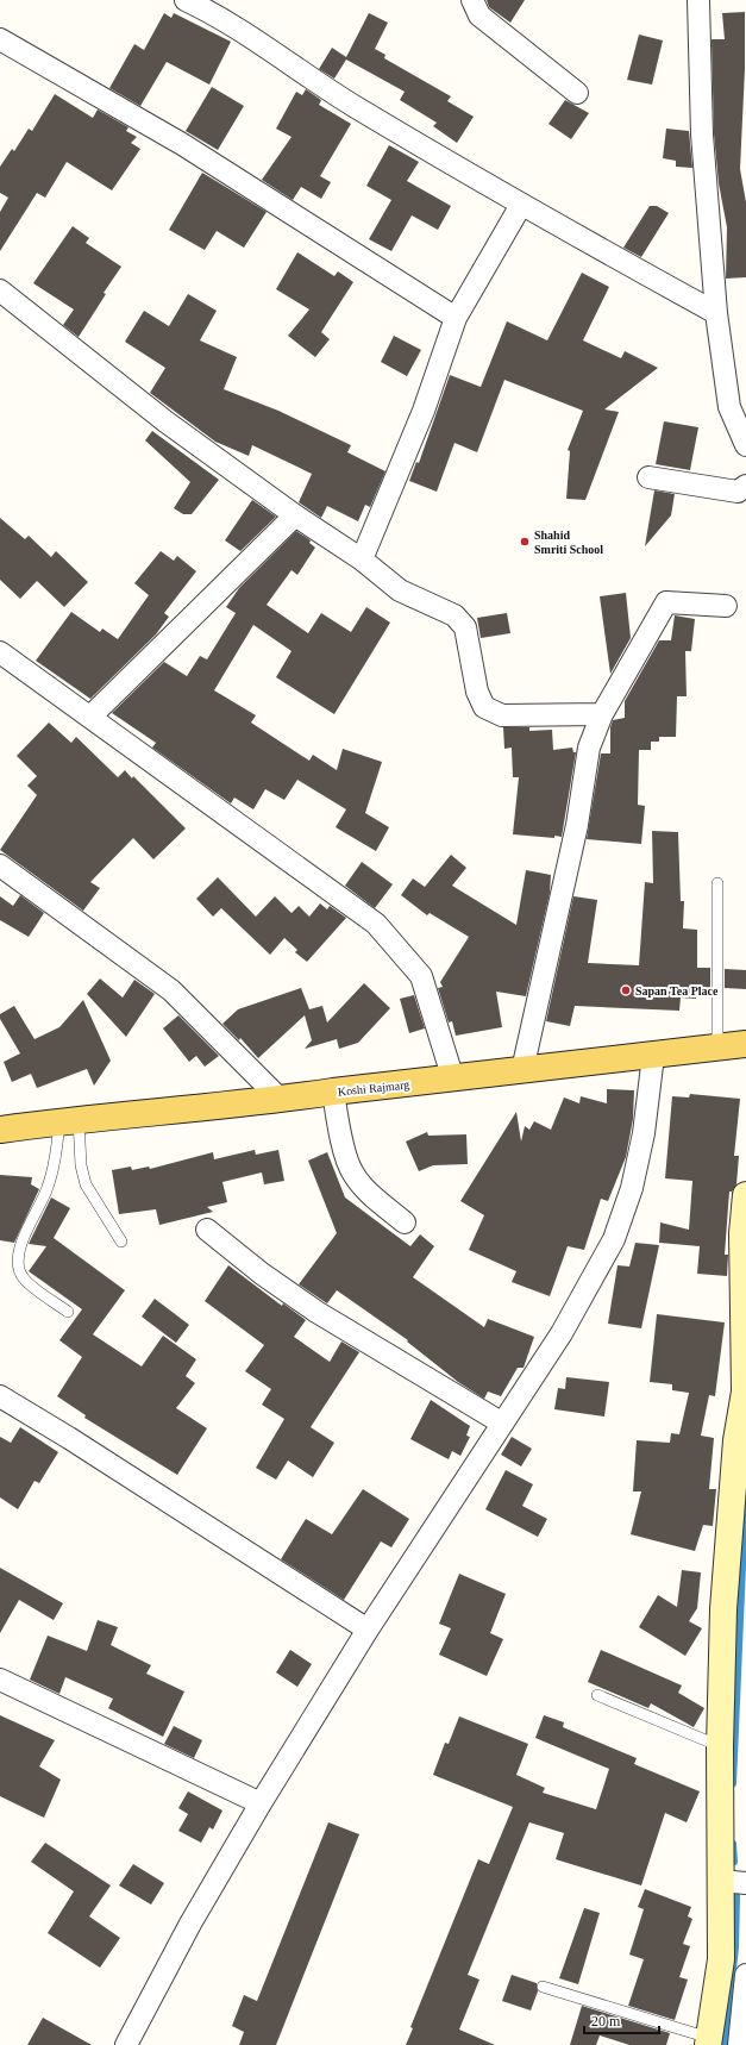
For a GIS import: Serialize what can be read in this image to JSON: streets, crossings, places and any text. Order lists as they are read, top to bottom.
{
  "streets": {
    "main road": ["Koshi Rajmarg"]
  },
  "places": ["Shahid Smriti School", "Sapan Tea Place"],
  "scale_bar": "20 m"
}
